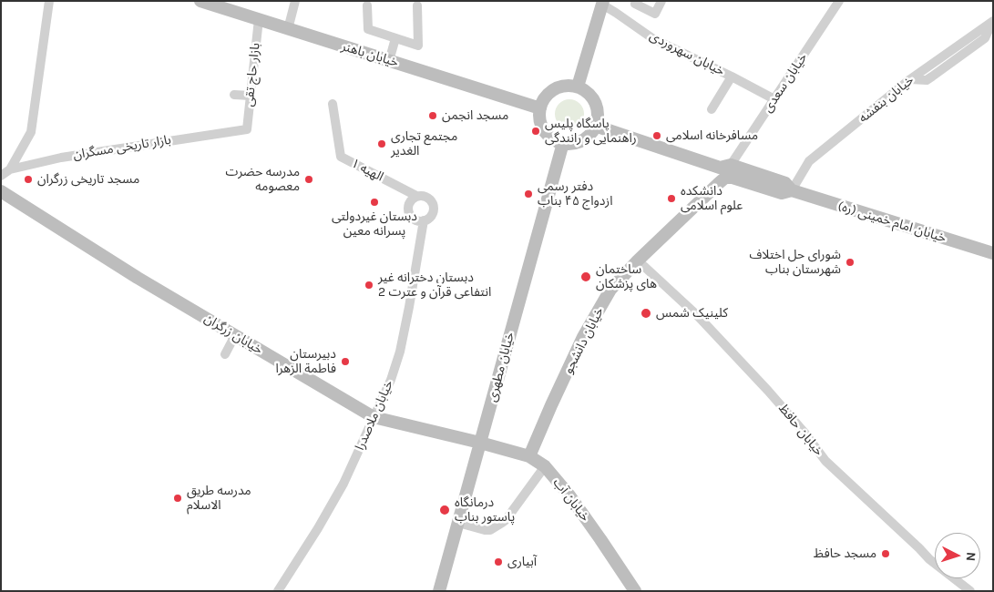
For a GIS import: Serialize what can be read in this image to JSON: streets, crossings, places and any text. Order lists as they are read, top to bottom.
{
  "streets": {
    "main road": [
      "خیابان باهنر",
      "خیابان امام خمینی (ره)",
      "خیابان زرگران",
      "خیابان دانشجو",
      "خیابان مطهری",
      "خیابان آب"
    ],
    "street": [
      "خیابان سهروردی",
      "بازار حاج تقی",
      "خیابان سعدی",
      "خیابان بنفشه",
      "بازار تاریخی مسگران",
      "الهیه ۱",
      "خیابان ملاصدرا",
      "خیابان حافظ"
    ]
  },
  "crossings": [
    ["خیابان سهروردی", "خیابان سعدی"],
    ["خیابان باهنر", "بازار حاج تقی"],
    ["خیابان باهنر", "خیابان امام خمینی (ره)"],
    ["خیابان باهنر", "خیابان مطهری"],
    ["بازار حاج تقی", "بازار تاریخی مسگران"],
    ["خیابان سعدی", "خیابان امام خمینی (ره)"],
    ["خیابان سعدی", "خیابان دانشجو"],
    ["خیابان بنفشه", "خیابان امام خمینی (ره)"],
    ["الهیه ۱", "خیابان ملاصدرا"],
    ["خیابان امام خمینی (ره)", "خیابان دانشجو"],
    ["خیابان امام خمینی (ره)", "خیابان مطهری"],
    ["خیابان زرگران", "خیابان مطهری"],
    ["خیابان زرگران", "خیابان ملاصدرا"],
    ["خیابان زرگران", "خیابان آب"],
    ["خیابان دانشجو", "خیابان حافظ"],
    ["خیابان دانشجو", "خیابان آب"],
    ["خیابان مطهری", "خیابان آب"]
  ],
  "places": [
    "مسجد انجمن",
    "پاسگاه پلیس راهنمایی و رانندگی",
    "مسافرخانه اسلامی",
    "مجتمع تجاری الغدیر",
    "مسجد تاریخی زرگران",
    "مدرسه حضرت معصومه",
    "دفتر رسمی ازدواج ۴۵ بناب",
    "دانشکده علوم اسلامی",
    "دبستان غیردولتی پسرانه معین",
    "شورای حل اختلاف شهرستان بناب",
    "ساختمان های پزشکان",
    "دبستان دخترانه غیر انتفاعی قرآن و عترت 2",
    "کلینیک شمس",
    "دبیرستان فاطمة الزهرا",
    "مدرسه طریق الاسلام",
    "درمانگاه پاستور بناب",
    "مسجد حافظ",
    "آبیاری"
  ],
  "north": "right"
}
